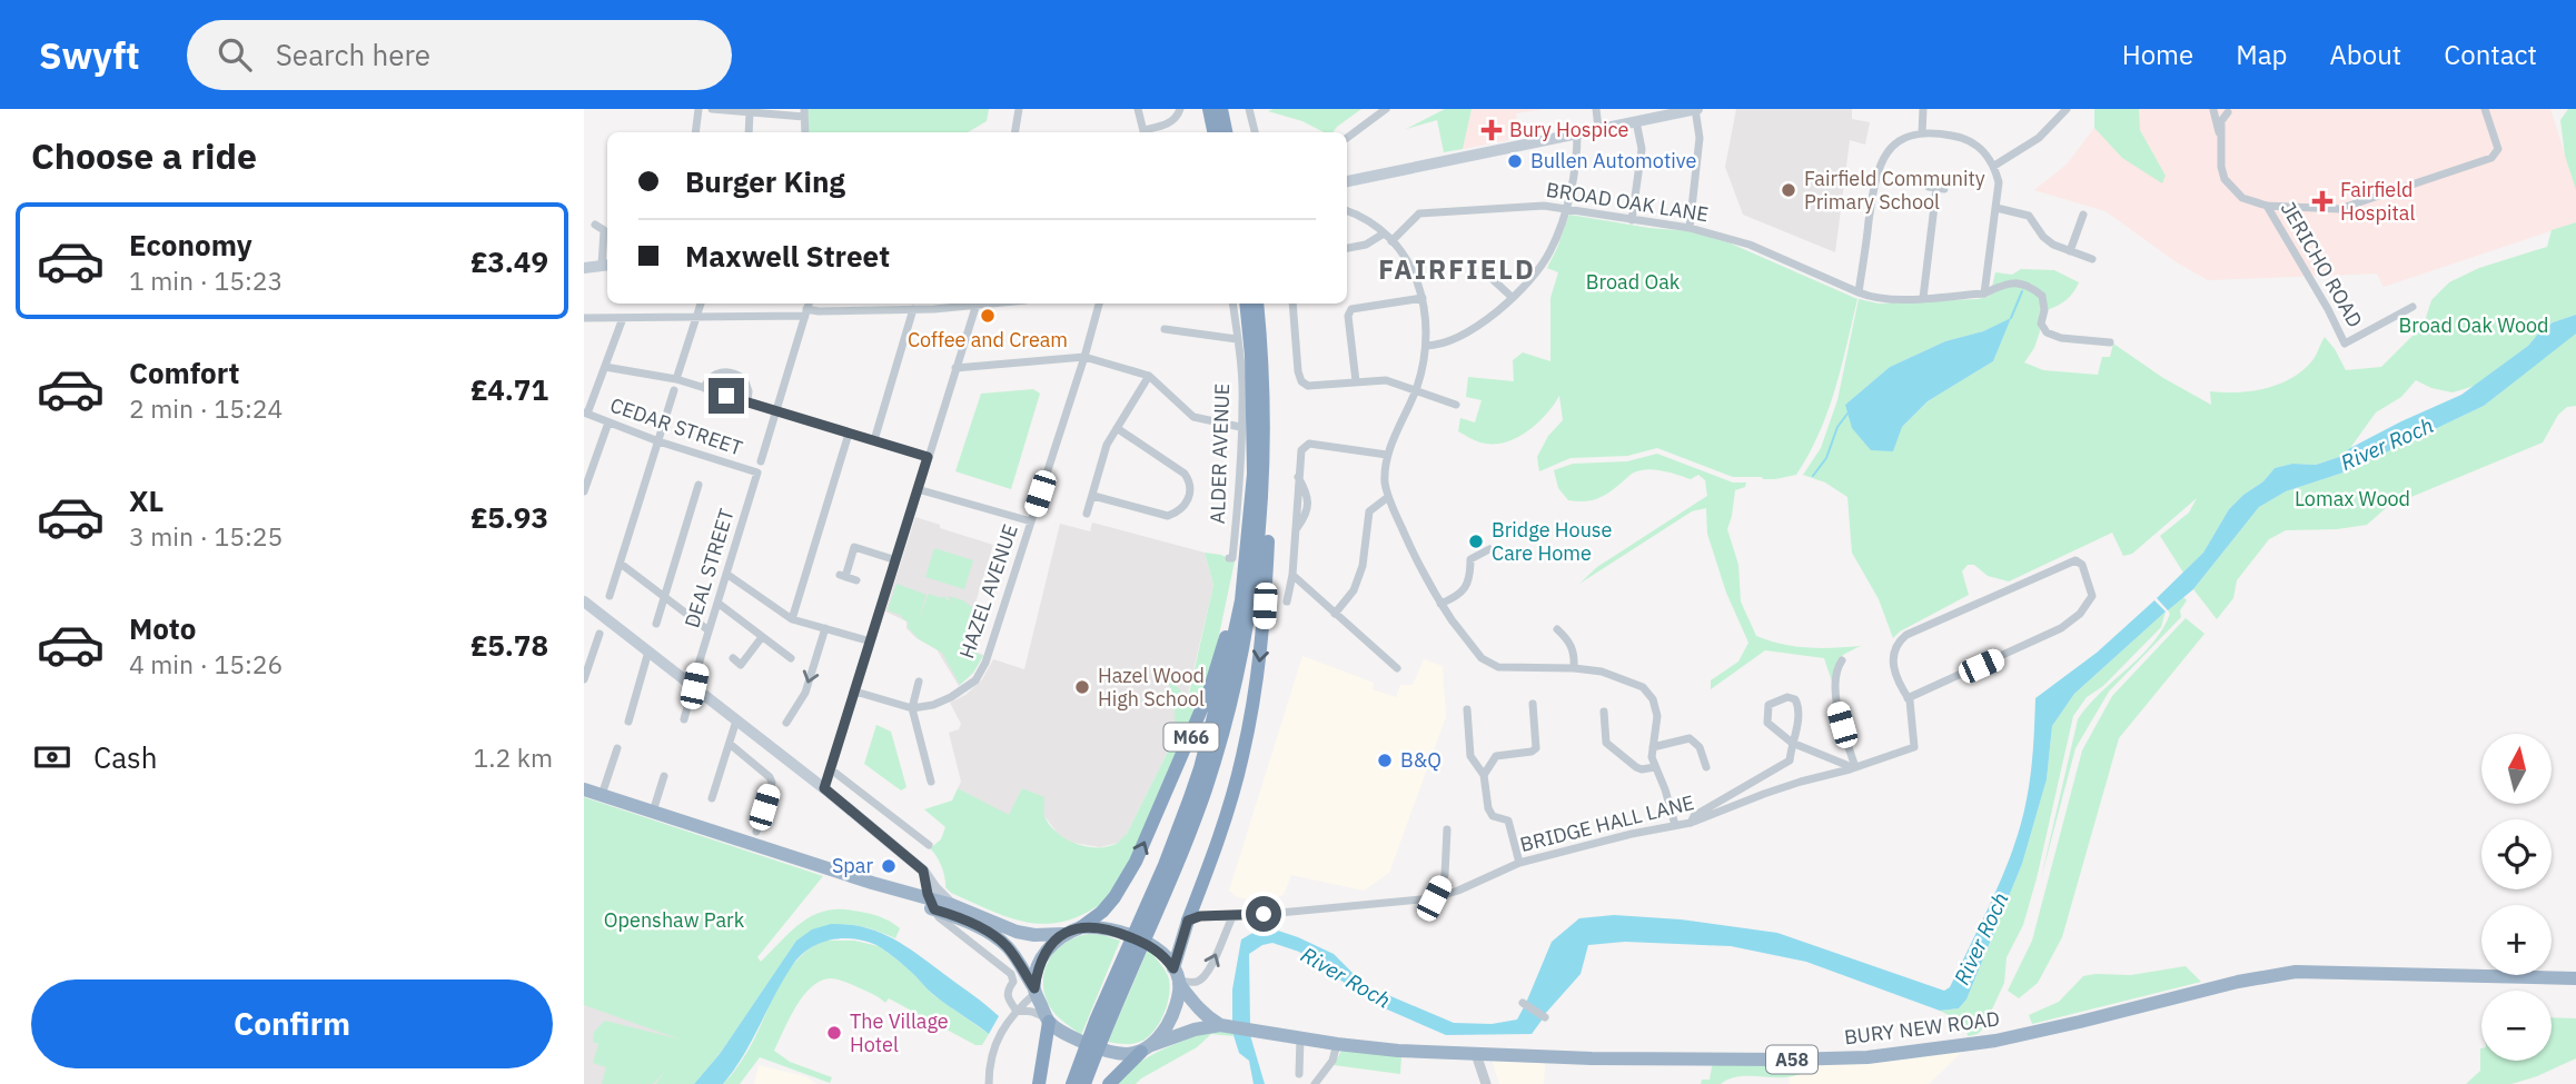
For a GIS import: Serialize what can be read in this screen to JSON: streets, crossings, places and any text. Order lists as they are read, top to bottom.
{
  "streets": {
    "highway": ["M66", "BURY NEW ROAD", "A58"],
    "street": [
      "BROAD OAK LANE",
      "JERICHO ROAD",
      "CEDAR STREET",
      "ALDER AVENUE",
      "DEAL STREET",
      "HAZEL AVENUE",
      "BRIDGE HALL LANE"
    ]
  },
  "crossings": [
    ["CEDAR STREET", "DEAL STREET"],
    ["M66", "BRIDGE HALL LANE"],
    ["M66", "BURY NEW ROAD"],
    ["M66", "A58"],
    ["BURY NEW ROAD", "A58"]
  ],
  "districts": ["FAIRFIELD"],
  "water": ["River Roch"],
  "parks": [
    "Broad Oak",
    "Broad Oak Wood",
    "Lomax Wood",
    "Openshaw Park"
  ],
  "places": {
    "health": ["Bury Hospice", "Fairfield Hospital"],
    "other": [
      "Bullen Automotive",
      "Fairfield Community Primary School",
      "Coffee and Cream",
      "Bridge House Care Home",
      "Hazel Wood High School",
      "B&Q",
      "Spar",
      "The Village Hotel"
    ]
  },
  "north": "top",
  "page": {
    "header": "Swyft",
    "search": "Search here",
    "nav": [
      "Home",
      "Map",
      "About",
      "Contact"
    ],
    "heading": "Choose a ride",
    "banner": ["Burger King", "Maxwell Street"],
    "list": [
      {
        "name": "Economy",
        "note": "1 min · 15:23",
        "value": "£3.49"
      },
      {
        "name": "Comfort",
        "note": "2 min · 15:24",
        "value": "£4.71"
      },
      {
        "name": "XL",
        "note": "3 min · 15:25",
        "value": "£5.93"
      },
      {
        "name": "Moto",
        "note": "4 min · 15:26",
        "value": "£5.78"
      }
    ],
    "pay": ["Cash", "1.2 km"],
    "map_buttons": ["+", "−"],
    "buttons": "Confirm"
  }
}
